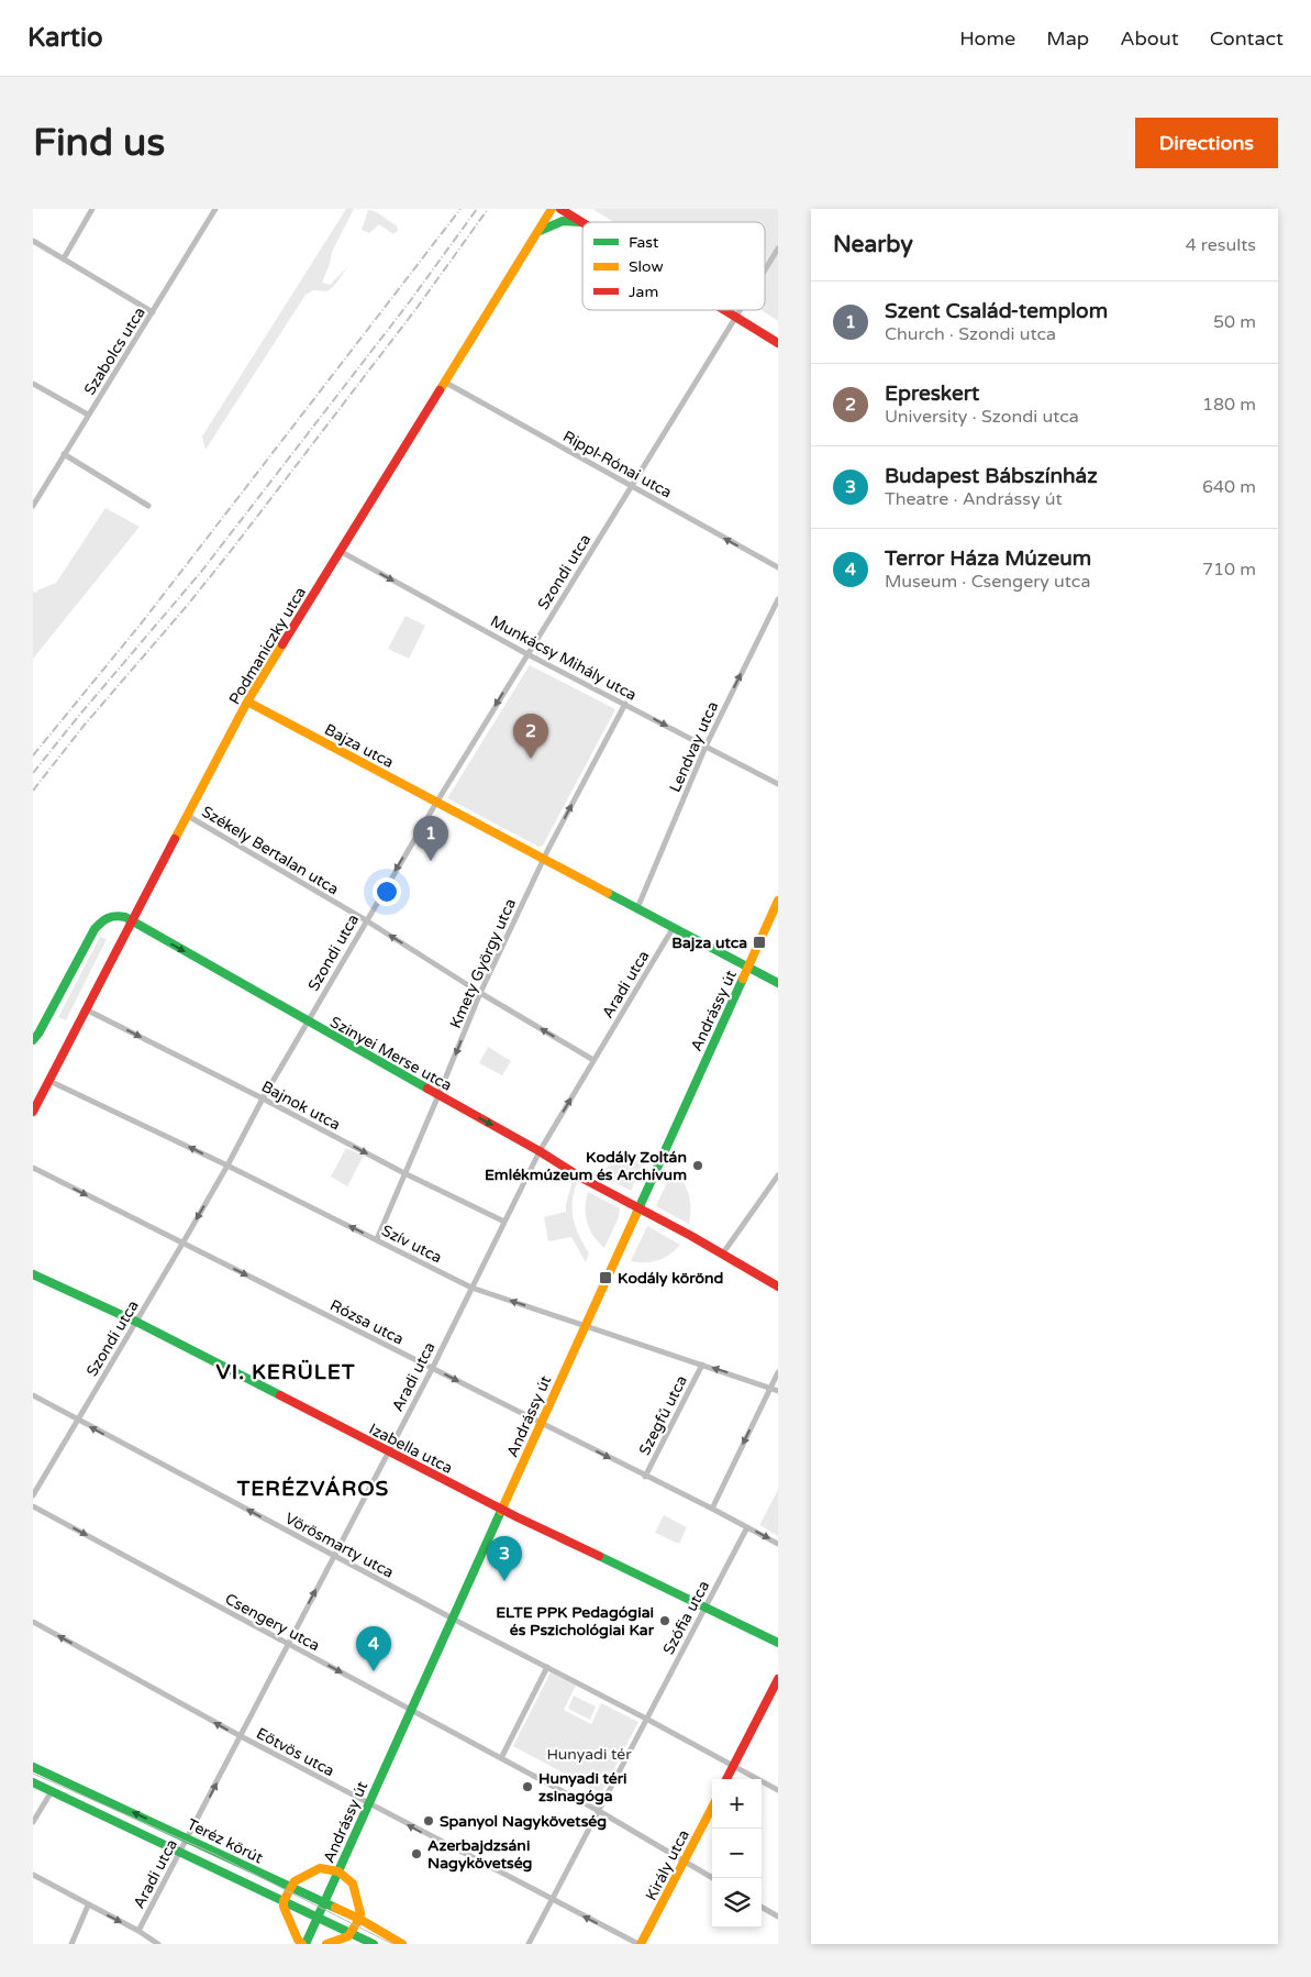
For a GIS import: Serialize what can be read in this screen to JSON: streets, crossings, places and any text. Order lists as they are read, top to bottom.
{
  "streets": {
    "street": [
      "Szabolcs utca",
      "Rippl-Rónai utca",
      "Szondi utca",
      "Podmaniczky utca",
      "Munkácsy Mihály utca",
      "Bajza utca",
      "Lendvay utca",
      "Székely Bertalan utca",
      "Kmety György utca",
      "Aradi utca",
      "Andrássy út",
      "Szinyei Merse utca",
      "Bajnok utca",
      "Szív utca",
      "Rózsa utca",
      "Szegfű utca",
      "Izabella utca",
      "Vörösmarty utca",
      "Szófia utca",
      "Csengery utca",
      "Eötvös utca",
      "Teréz körút",
      "Király utca"
    ]
  },
  "crossings": [
    ["Rippl-Rónai utca", "Szondi utca"],
    ["Rippl-Rónai utca", "Podmaniczky utca"],
    ["Szondi utca", "Munkácsy Mihály utca"],
    ["Szondi utca", "Bajza utca"],
    ["Szondi utca", "Székely Bertalan utca"],
    ["Szondi utca", "Szinyei Merse utca"],
    ["Szondi utca", "Bajnok utca"],
    ["Szondi utca", "Szív utca"],
    ["Szondi utca", "Rózsa utca"],
    ["Szondi utca", "Izabella utca"],
    ["Szondi utca", "Vörösmarty utca"],
    ["Podmaniczky utca", "Munkácsy Mihály utca"],
    ["Podmaniczky utca", "Bajza utca"],
    ["Podmaniczky utca", "Székely Bertalan utca"],
    ["Podmaniczky utca", "Szinyei Merse utca"],
    ["Podmaniczky utca", "Bajnok utca"],
    ["Podmaniczky utca", "Szív utca"],
    ["Munkácsy Mihály utca", "Lendvay utca"],
    ["Munkácsy Mihály utca", "Kmety György utca"],
    ["Bajza utca", "Lendvay utca"],
    ["Bajza utca", "Kmety György utca"],
    ["Bajza utca", "Aradi utca"],
    ["Bajza utca", "Andrássy út"],
    ["Székely Bertalan utca", "Kmety György utca"],
    ["Székely Bertalan utca", "Aradi utca"],
    ["Kmety György utca", "Szinyei Merse utca"],
    ["Kmety György utca", "Bajnok utca"],
    ["Kmety György utca", "Szív utca"],
    ["Aradi utca", "Szinyei Merse utca"],
    ["Aradi utca", "Bajnok utca"],
    ["Aradi utca", "Szív utca"],
    ["Aradi utca", "Rózsa utca"],
    ["Aradi utca", "Izabella utca"],
    ["Aradi utca", "Vörösmarty utca"],
    ["Aradi utca", "Csengery utca"],
    ["Aradi utca", "Eötvös utca"],
    ["Aradi utca", "Teréz körút"],
    ["Andrássy út", "Szinyei Merse utca"],
    ["Andrássy út", "Szív utca"],
    ["Andrássy út", "Rózsa utca"],
    ["Andrássy út", "Izabella utca"],
    ["Andrássy út", "Vörösmarty utca"],
    ["Andrássy út", "Csengery utca"],
    ["Andrássy út", "Eötvös utca"],
    ["Andrássy út", "Teréz körút"],
    ["Szív utca", "Szegfű utca"],
    ["Rózsa utca", "Szegfű utca"],
    ["Rózsa utca", "Szófia utca"],
    ["Izabella utca", "Szófia utca"],
    ["Eötvös utca", "Király utca"]
  ],
  "one_way": [
    "Rippl-Rónai utca",
    "Munkácsy Mihály utca",
    "Lendvay utca",
    "Székely Bertalan utca",
    "Szinyei Merse utca",
    "Bajnok utca",
    "Szív utca",
    "Rózsa utca",
    "Vörösmarty utca",
    "Csengery utca",
    "Eötvös utca"
  ],
  "districts": ["VI. KERÜLET", "TERÉZVÁROS"],
  "parks": ["Hunyadi tér"],
  "places": {
    "transit": ["Bajza utca", "Kodály körönd"],
    "other": [
      "Kodály Zoltán Emlékmúzeum és Archívum",
      "ELTE PPK Pedagógiai és Pszichológiai Kar",
      "Hunyadi téri zsinagóga",
      "Spanyol Nagykövetség",
      "Azerbajdzsáni Nagykövetség"
    ]
  },
  "legend": ["Fast", "Slow", "Jam"],
  "page": {
    "header": "Kartio",
    "nav": [
      "Home",
      "Map",
      "About",
      "Contact"
    ],
    "buttons": "Directions",
    "title": "Find us",
    "heading": ["Nearby", "4 results"],
    "list": [
      {
        "mark": "1",
        "name": "Szent Család-templom",
        "note": "Church · Szondi utca",
        "value": "50 m"
      },
      {
        "mark": "2",
        "name": "Epreskert",
        "note": "University · Szondi utca",
        "value": "180 m"
      },
      {
        "mark": "3",
        "name": "Budapest Bábszínház",
        "note": "Theatre · Andrássy út",
        "value": "640 m"
      },
      {
        "mark": "4",
        "name": "Terror Háza Múzeum",
        "note": "Museum · Csengery utca",
        "value": "710 m"
      }
    ],
    "pins": [
      "2",
      "1",
      "3",
      "4"
    ],
    "map_buttons": ["+", "−"]
  }
}
